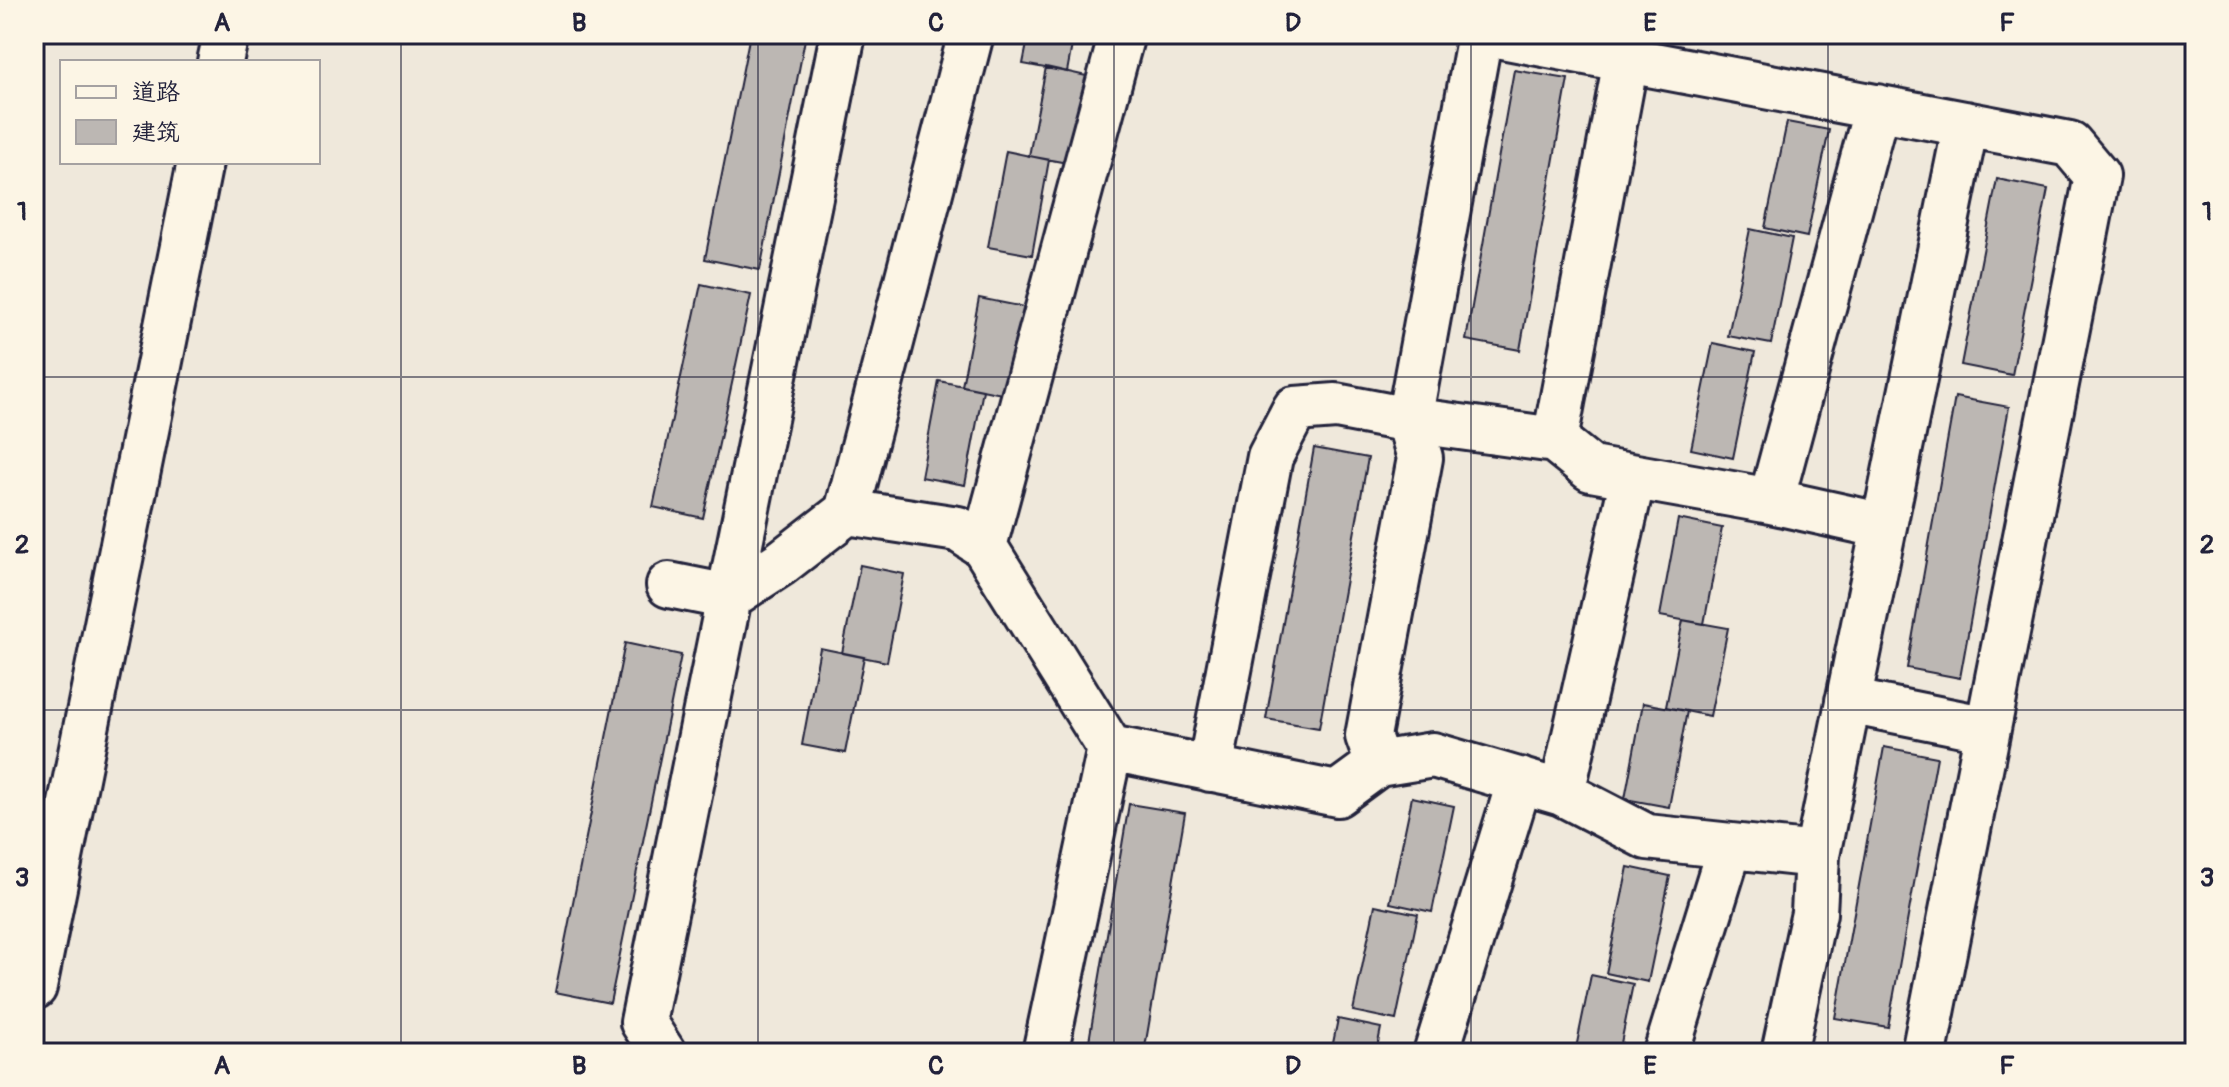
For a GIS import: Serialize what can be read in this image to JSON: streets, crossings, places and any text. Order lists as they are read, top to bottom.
{
  "legend": ["道路", "建筑"],
  "grid": {
    "columns": [
      "A",
      "B",
      "C",
      "D",
      "E",
      "F"
    ],
    "rows": ["1", "2", "3"]
  }
}
